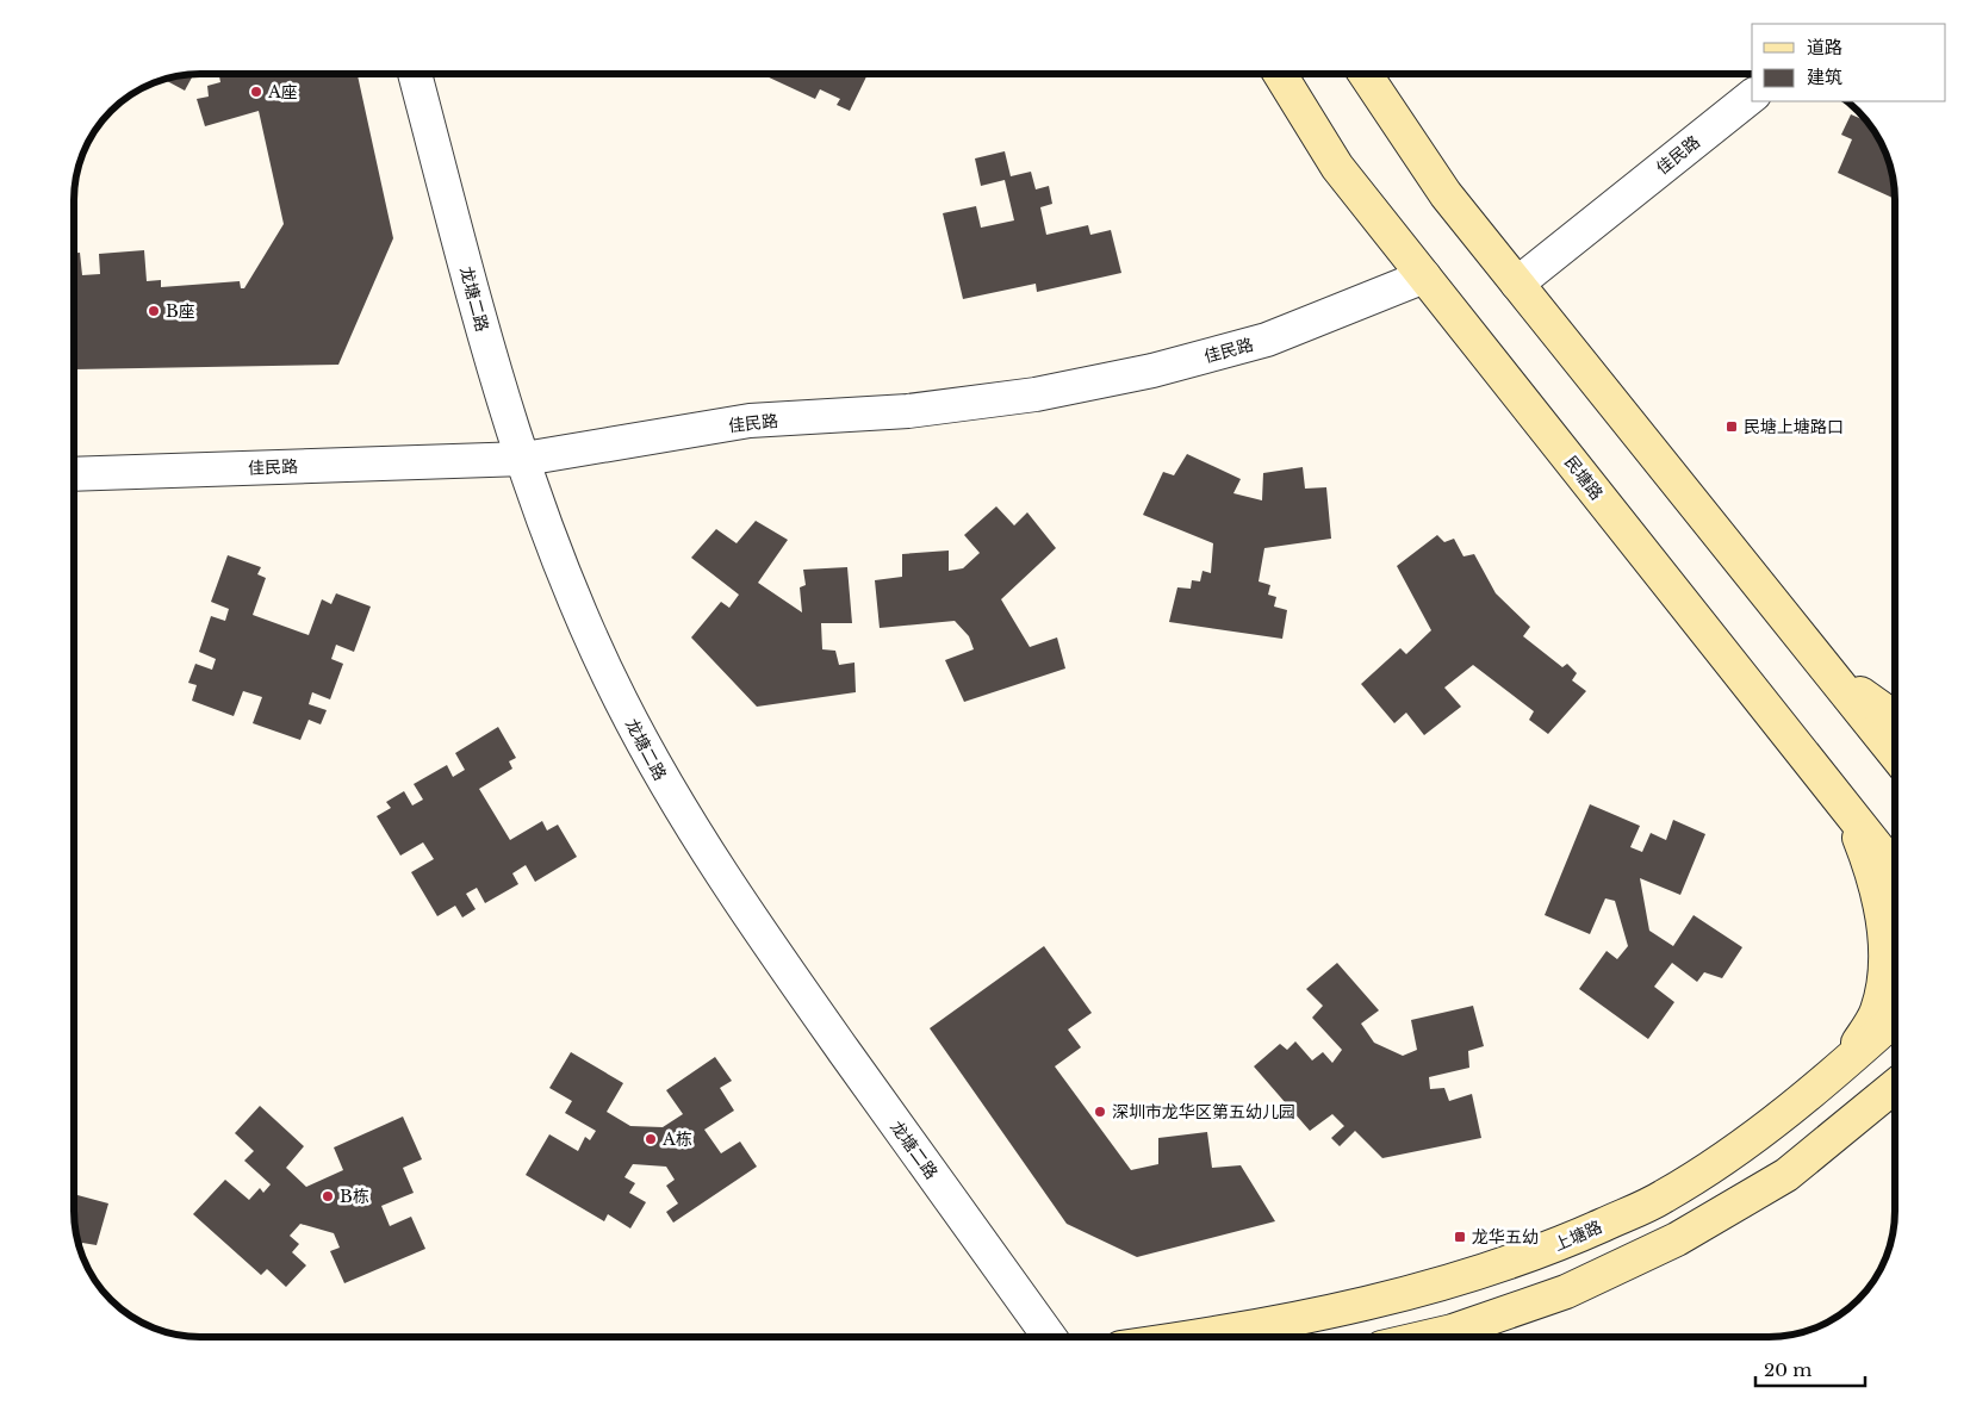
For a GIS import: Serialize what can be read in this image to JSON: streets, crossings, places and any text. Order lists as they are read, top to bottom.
{
  "streets": {
    "main road": ["民塘路", "上塘路"],
    "street": ["佳民路", "龙塘二路"]
  },
  "crossings": [
    ["佳民路", "龙塘二路"],
    ["佳民路", "民塘路"]
  ],
  "places": {
    "other": [
      "A座",
      "B座",
      "深圳市龙华区第五幼儿园",
      "A栋",
      "B栋"
    ],
    "transit": ["民塘上塘路口", "龙华五幼"]
  },
  "legend": ["道路", "建筑"],
  "scale_bar": "20 m"
}
